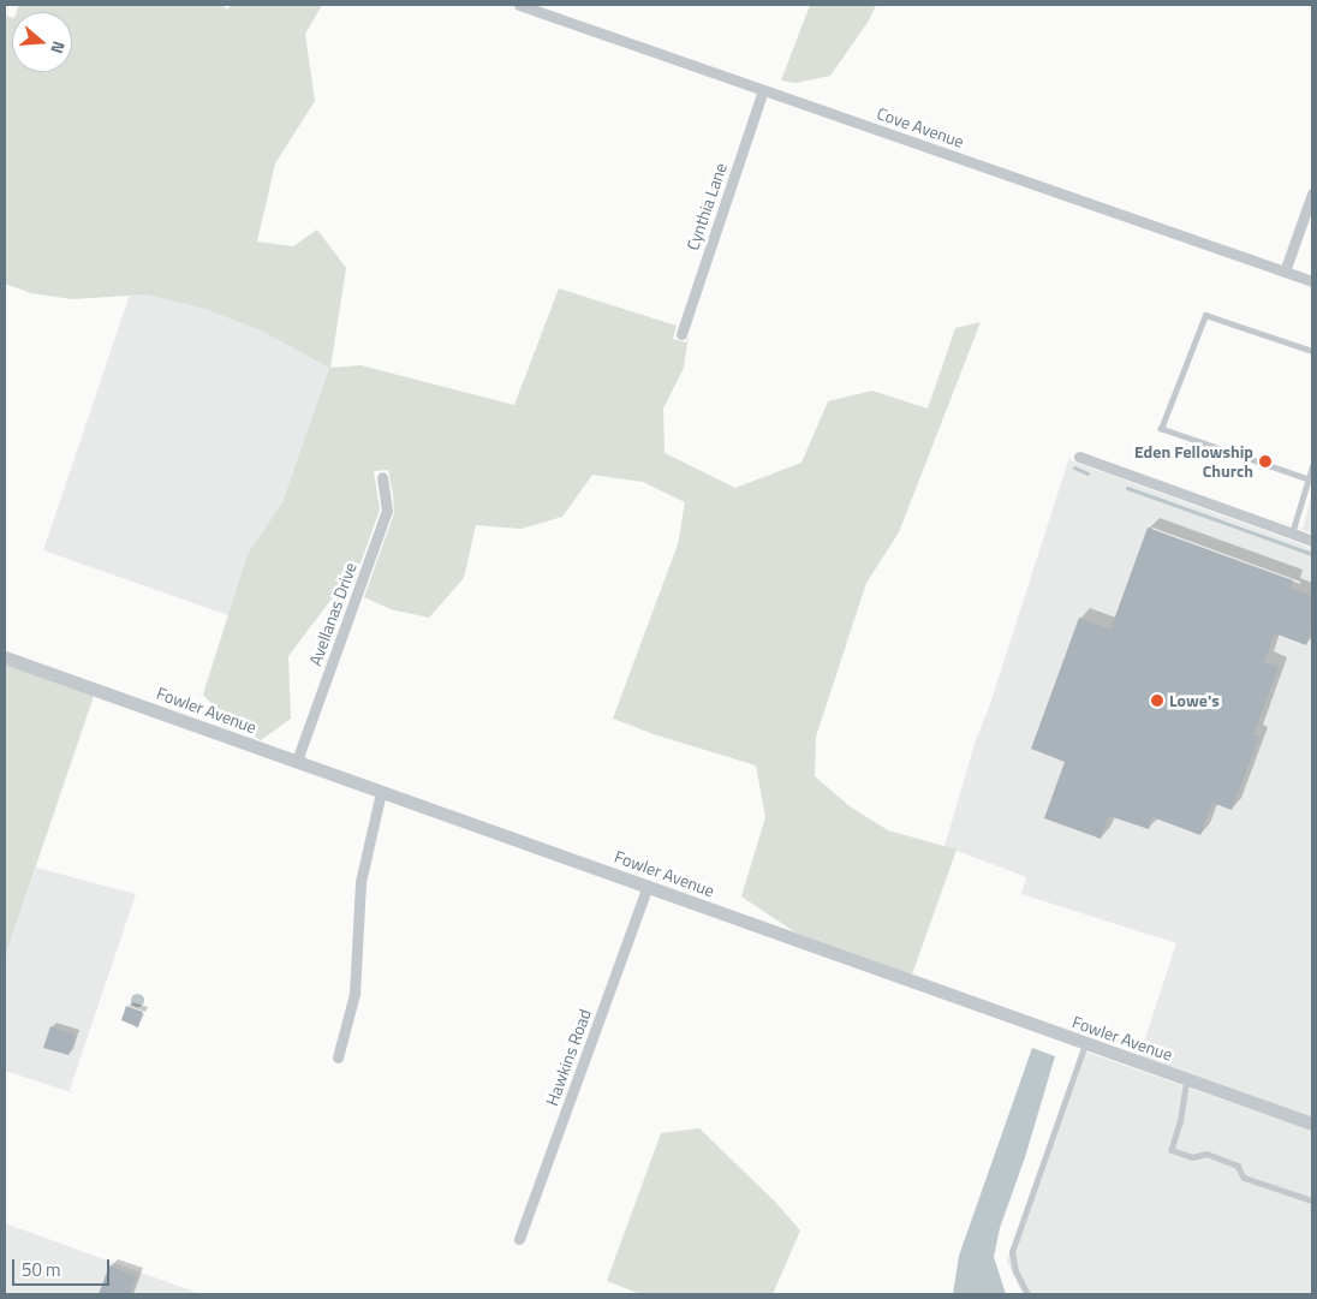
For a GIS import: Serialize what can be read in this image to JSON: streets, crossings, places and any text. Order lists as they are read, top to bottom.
{
  "streets": {
    "street": [
      "Cove Avenue",
      "Cynthia Lane",
      "Avellanas Drive",
      "Fowler Avenue",
      "Hawkins Road"
    ]
  },
  "crossings": [
    ["Cove Avenue", "Cynthia Lane"],
    ["Avellanas Drive", "Fowler Avenue"],
    ["Fowler Avenue", "Hawkins Road"]
  ],
  "places": ["Eden Fellowship Church", "Lowe's"],
  "scale_bar": "50 m",
  "north": "right"
}
